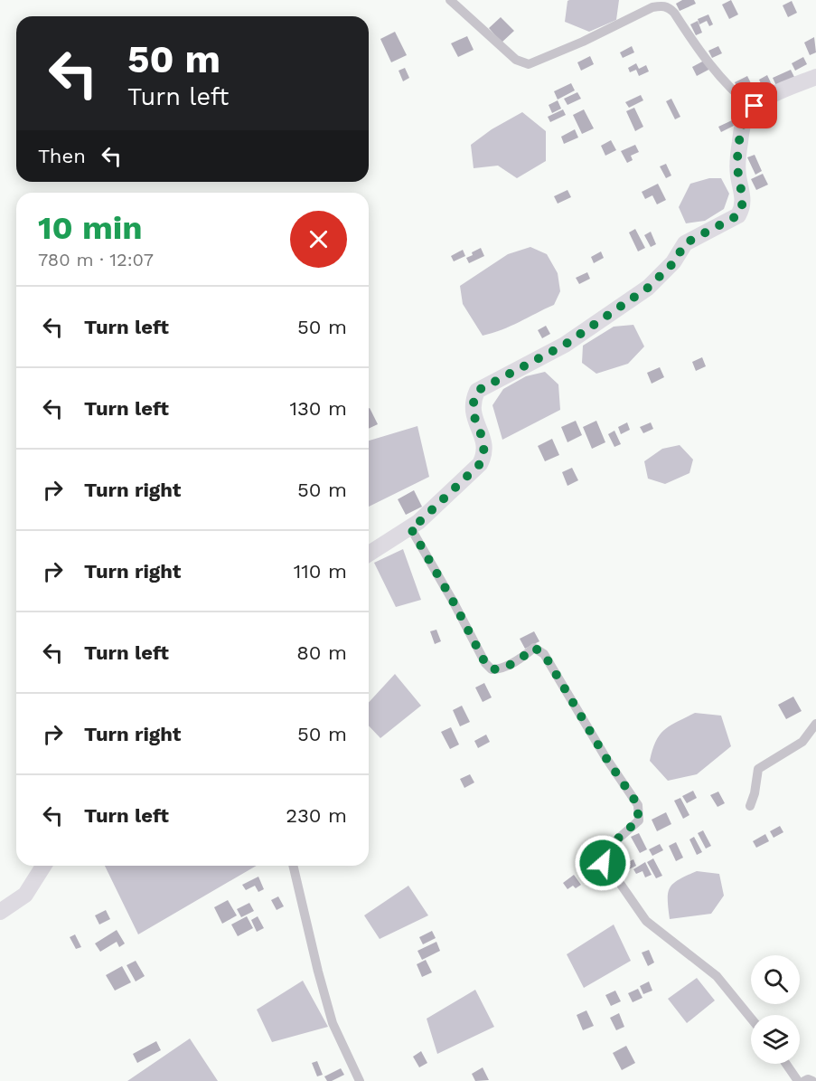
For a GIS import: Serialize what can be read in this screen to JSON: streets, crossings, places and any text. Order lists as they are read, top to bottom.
{
  "page": {
    "turn": ["50 m", "Turn left"],
    "then": "Then",
    "heading": ["10 min", "780 m · 12:07"],
    "list": [
      {
        "name": "Turn left",
        "value": "50 m"
      },
      {
        "name": "Turn left",
        "value": "130 m"
      },
      {
        "name": "Turn right",
        "value": "50 m"
      },
      {
        "name": "Turn right",
        "value": "110 m"
      },
      {
        "name": "Turn left",
        "value": "80 m"
      },
      {
        "name": "Turn right",
        "value": "50 m"
      },
      {
        "name": "Turn left",
        "value": "230 m"
      }
    ]
  }
}
